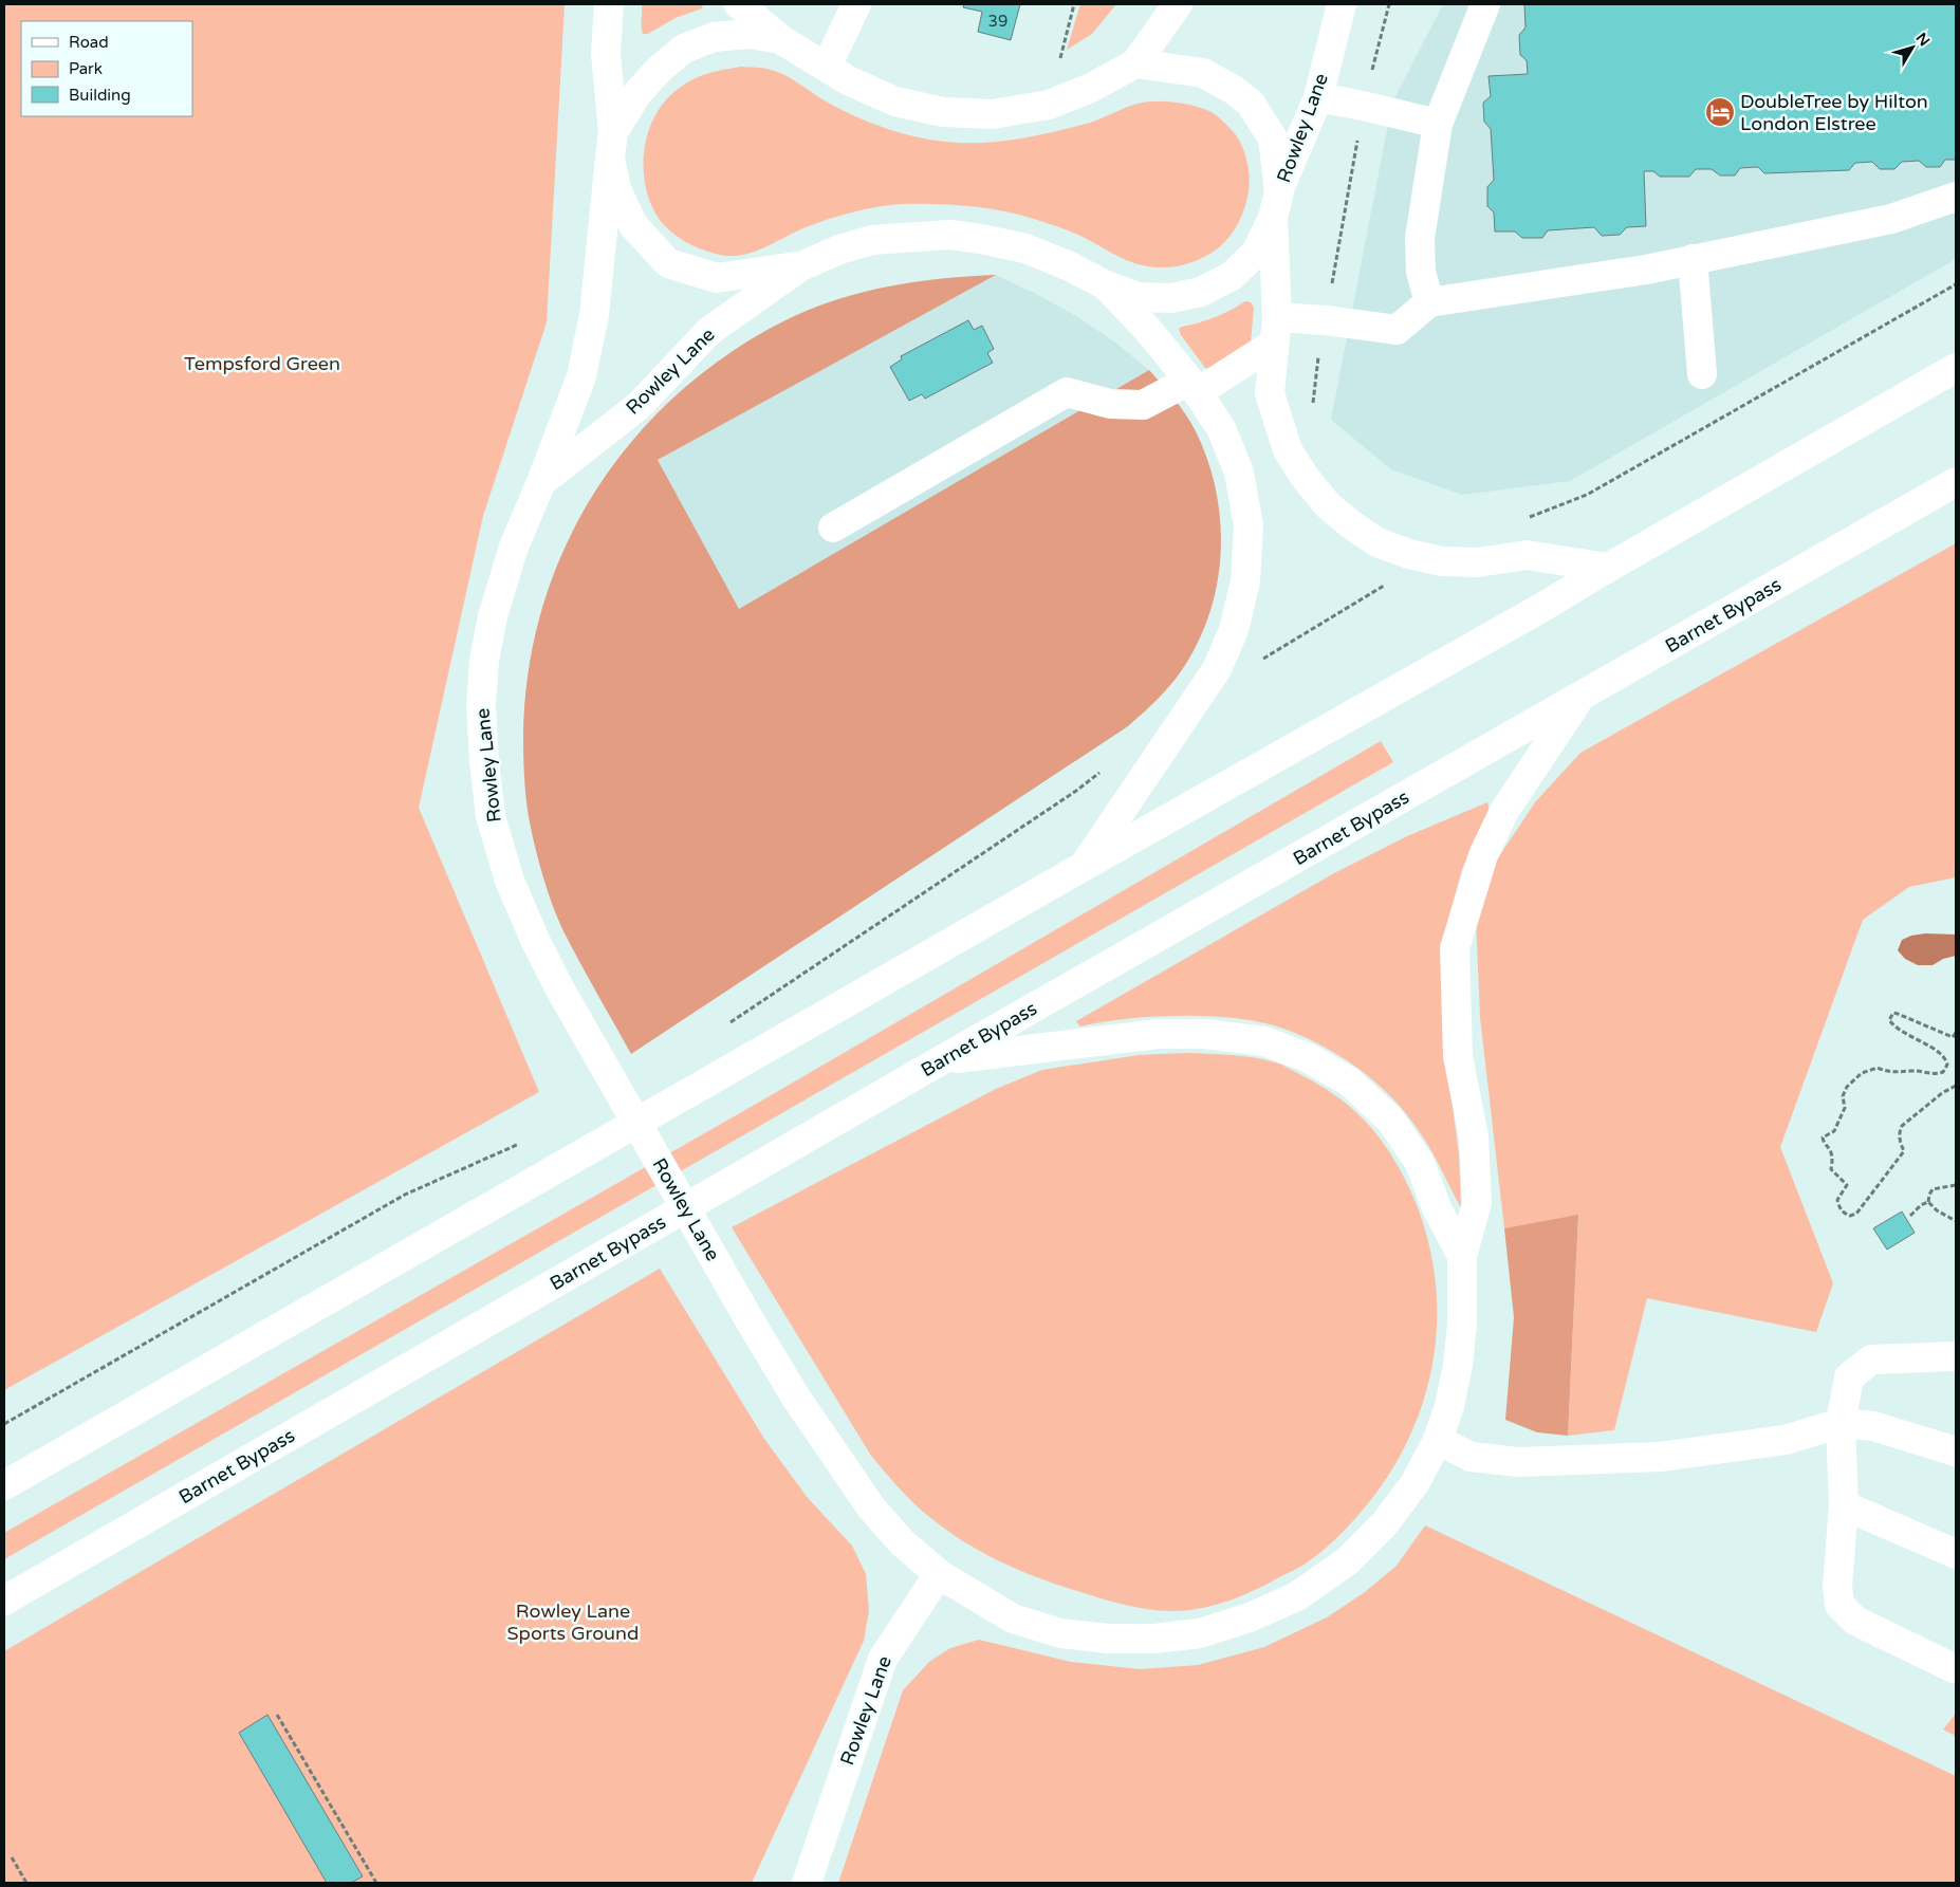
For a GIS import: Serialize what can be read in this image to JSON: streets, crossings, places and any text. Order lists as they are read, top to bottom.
{
  "streets": {
    "main road": ["Rowley Lane", "Barnet Bypass"]
  },
  "parks": ["Tempsford Green", "Rowley Lane Sports Ground"],
  "places": {
    "hotel": ["DoubleTree by Hilton London Elstree"]
  },
  "house_numbers": ["39"],
  "legend": ["Road", "Park", "Building"],
  "north": "top right"
}
